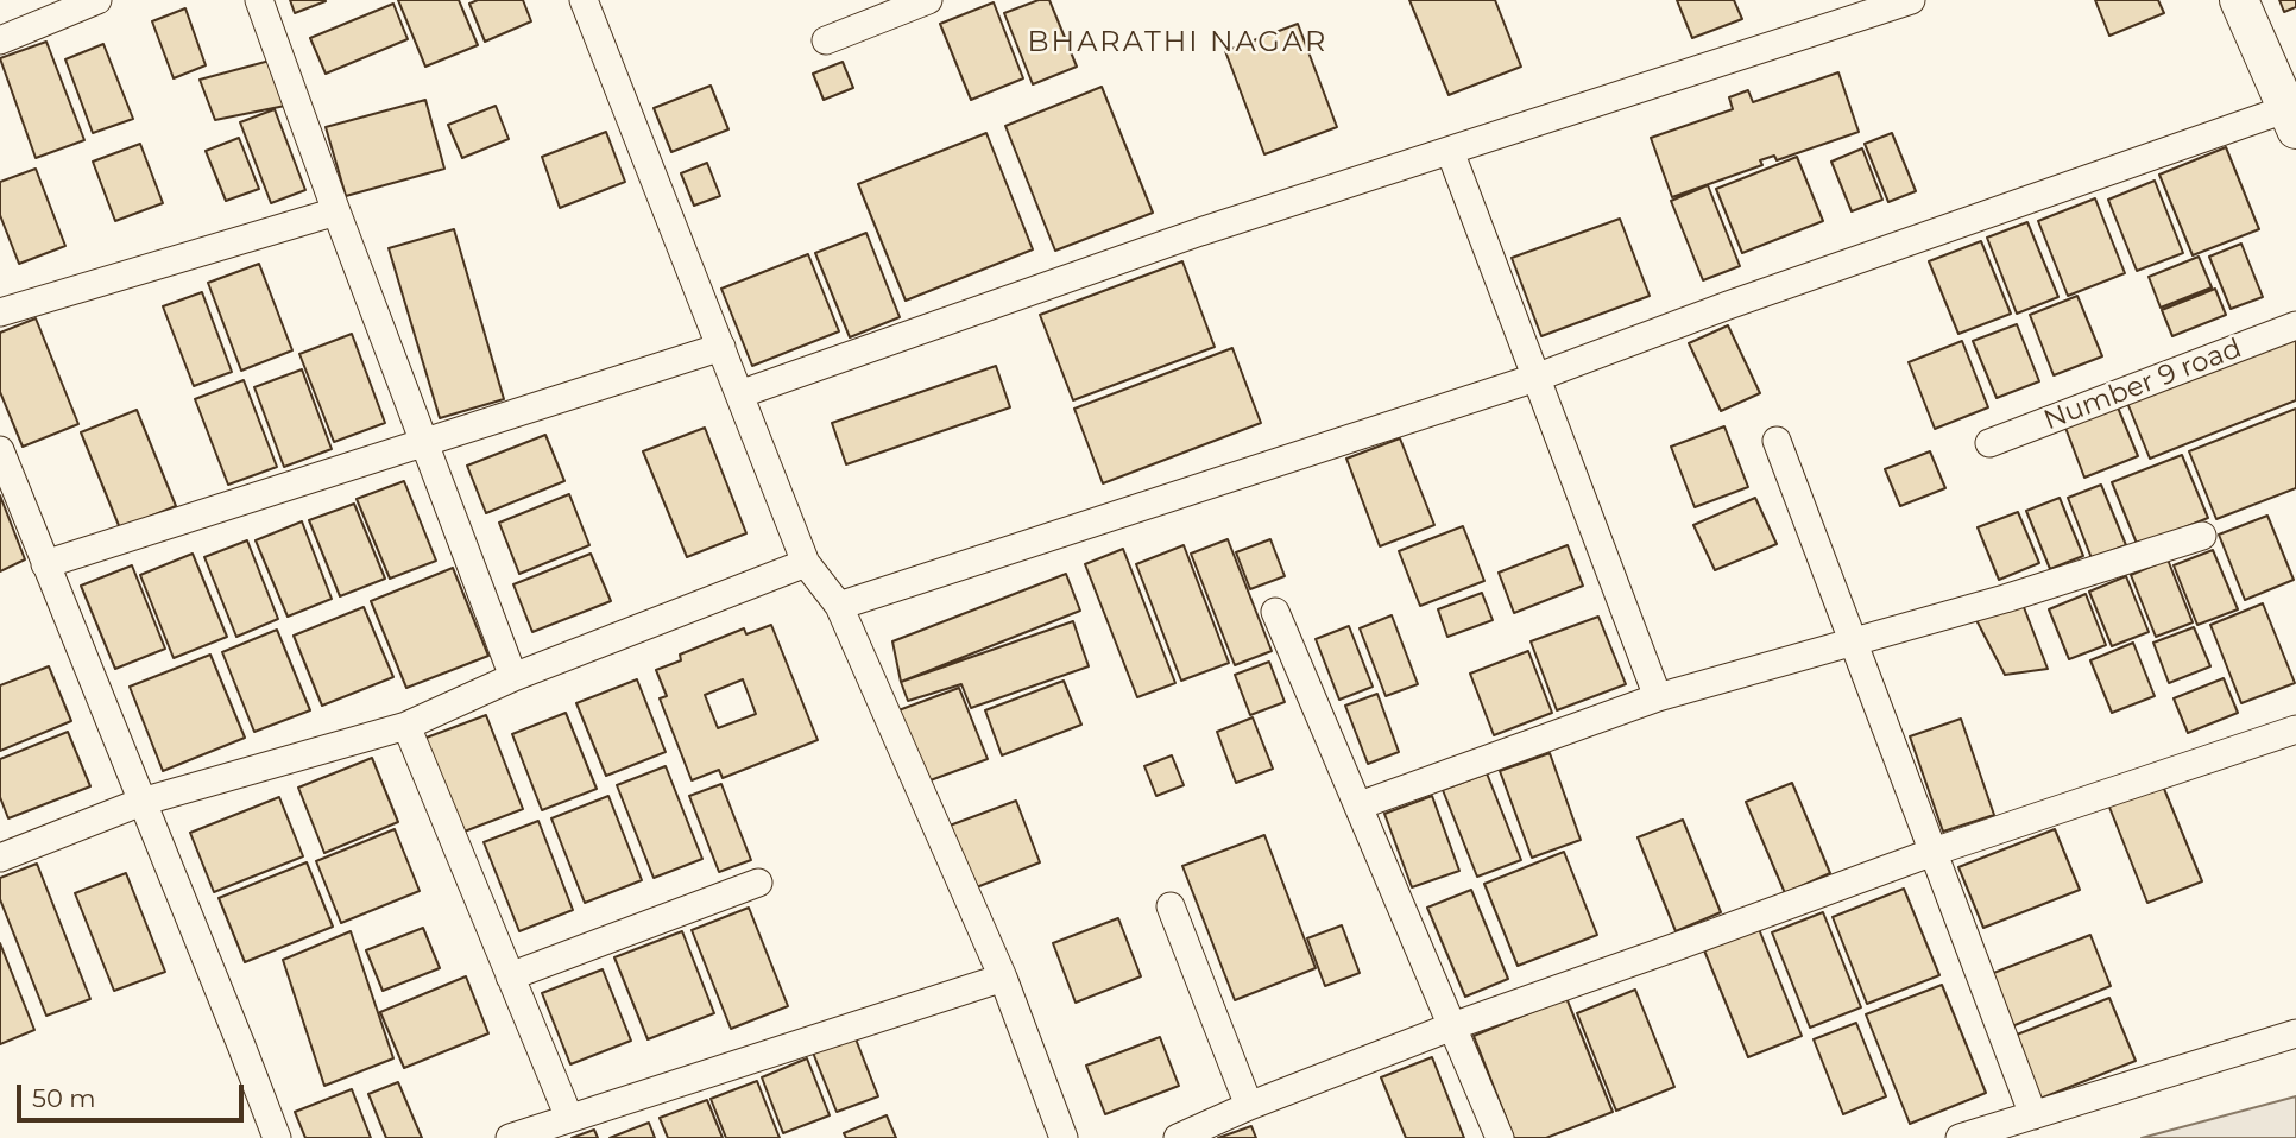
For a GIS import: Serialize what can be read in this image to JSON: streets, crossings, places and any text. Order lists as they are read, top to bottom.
{
  "streets": {
    "street": ["Number 9 road"]
  },
  "districts": ["BHARATHI NAGAR"],
  "scale_bar": "50 m"
}
